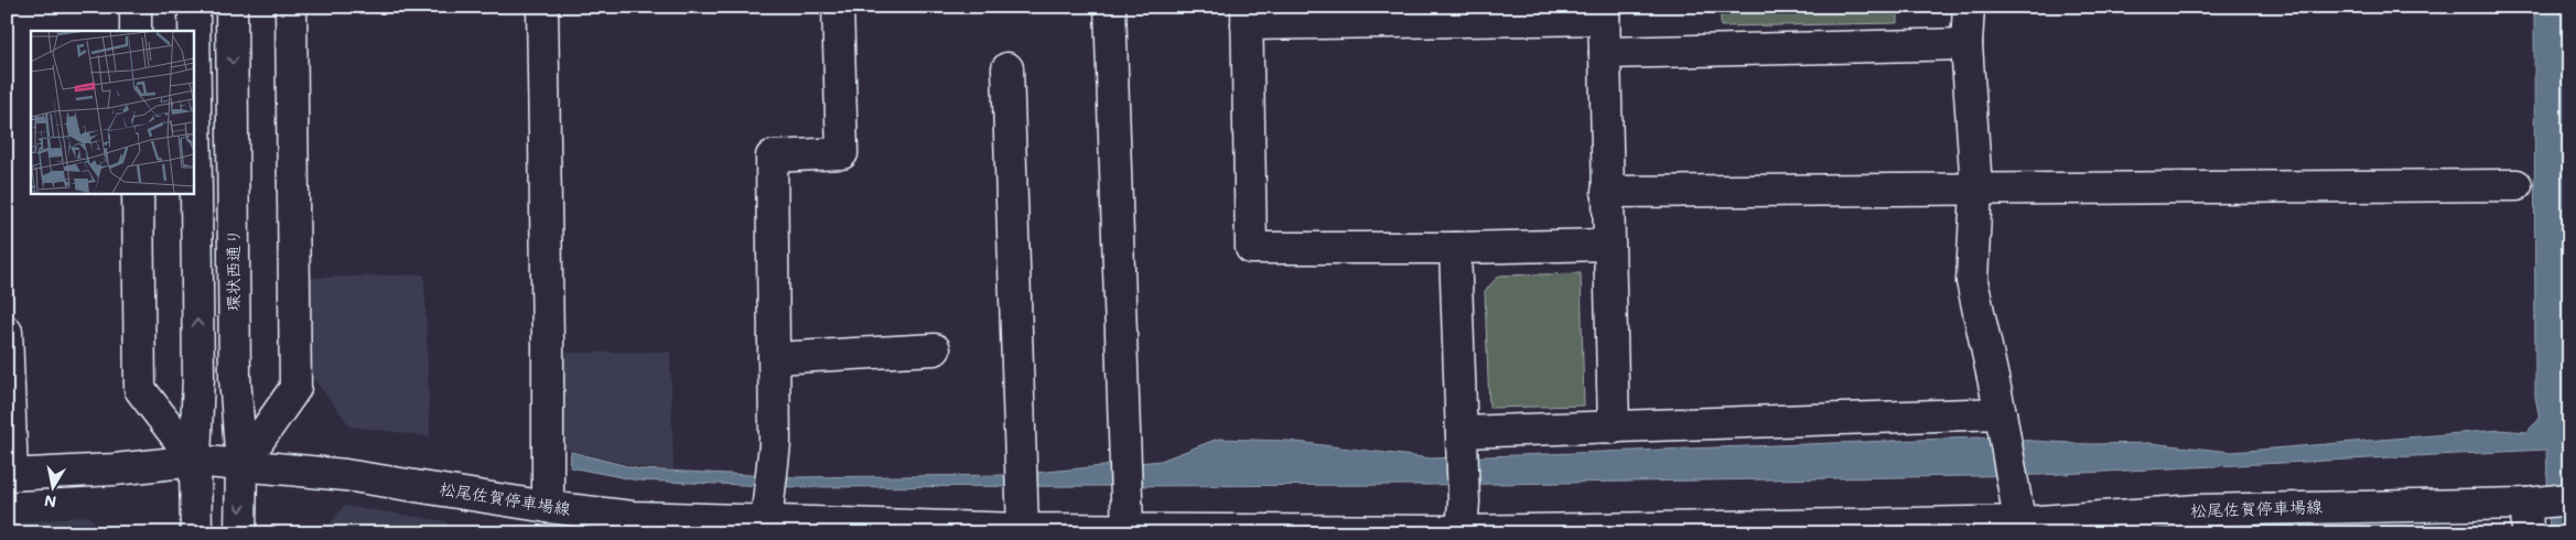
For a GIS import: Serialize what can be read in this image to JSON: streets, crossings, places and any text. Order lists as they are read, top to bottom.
{
  "streets": {
    "main road": ["環状西通り", "松尾佐賀停車場線"]
  },
  "crossings": [
    ["環状西通り", "松尾佐賀停車場線"]
  ],
  "north": "bottom"
}
